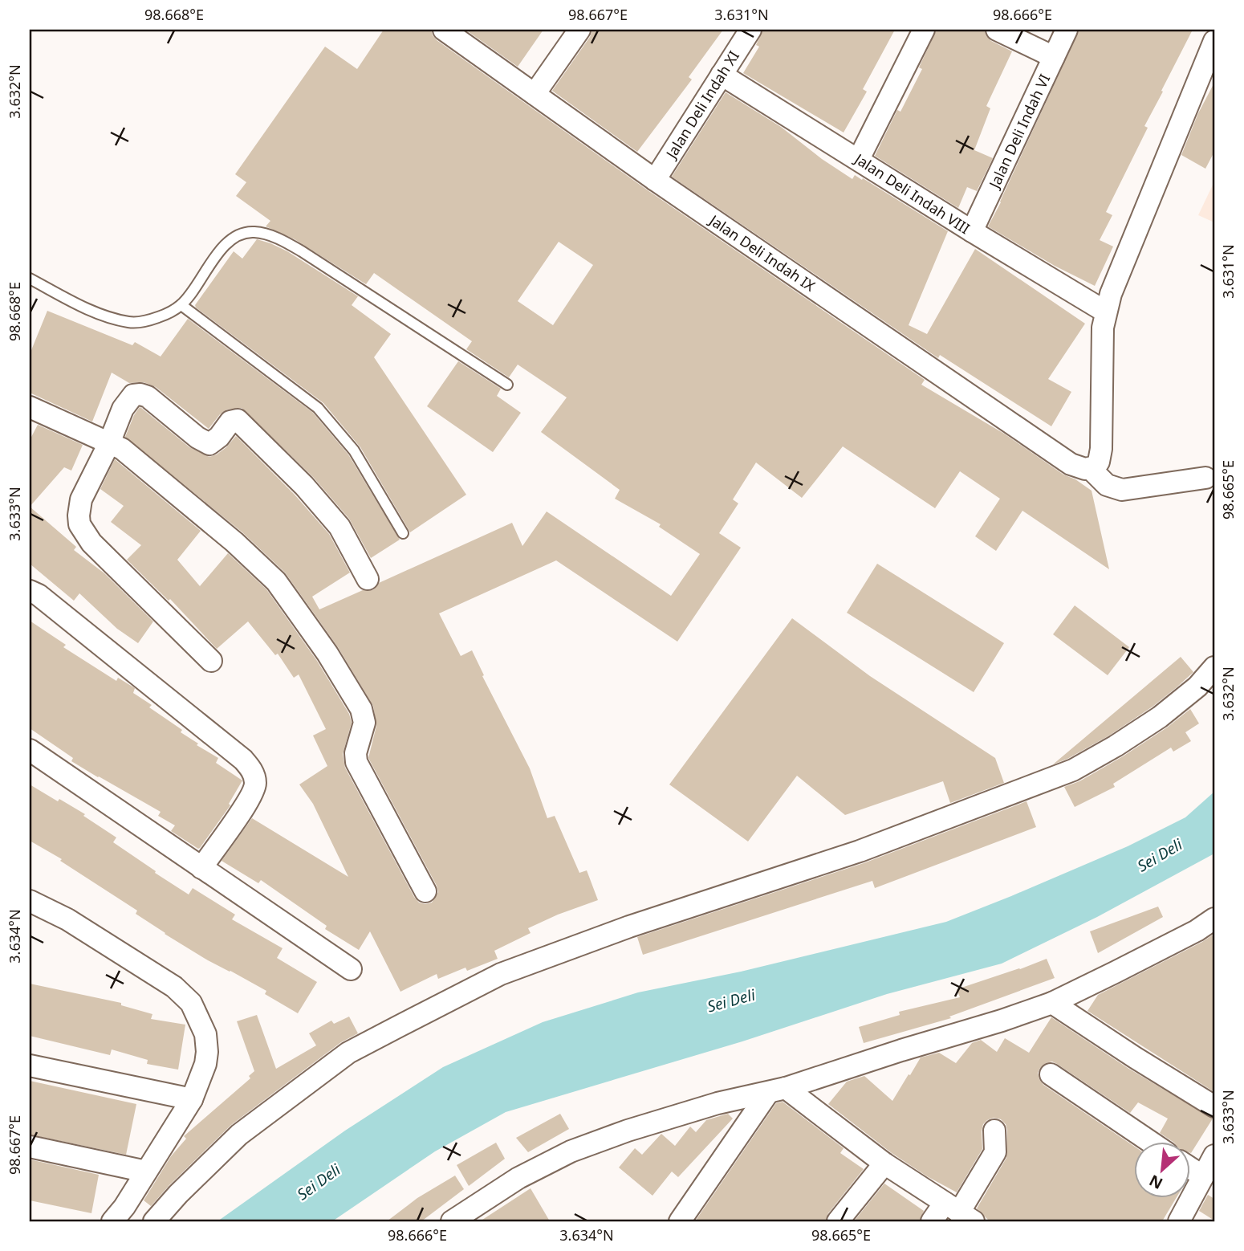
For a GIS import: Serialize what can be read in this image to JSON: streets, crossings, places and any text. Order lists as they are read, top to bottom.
{
  "streets": {
    "street": [
      "Jalan Deli Indah XI",
      "Jalan Deli Indah VI",
      "Jalan Deli Indah VIII",
      "Jalan Deli Indah IX"
    ]
  },
  "crossings": [
    ["Jalan Deli Indah XI", "Jalan Deli Indah VIII"],
    ["Jalan Deli Indah XI", "Jalan Deli Indah IX"],
    ["Jalan Deli Indah VI", "Jalan Deli Indah VIII"]
  ],
  "water": ["Sei Deli"],
  "north": "bottom left",
  "coordinates": [
    "98.668°E",
    "98.667°E",
    "3.631°N",
    "98.666°E",
    "3.632°N",
    "98.665°E",
    "3.633°N",
    "3.634°N"
  ]
}
